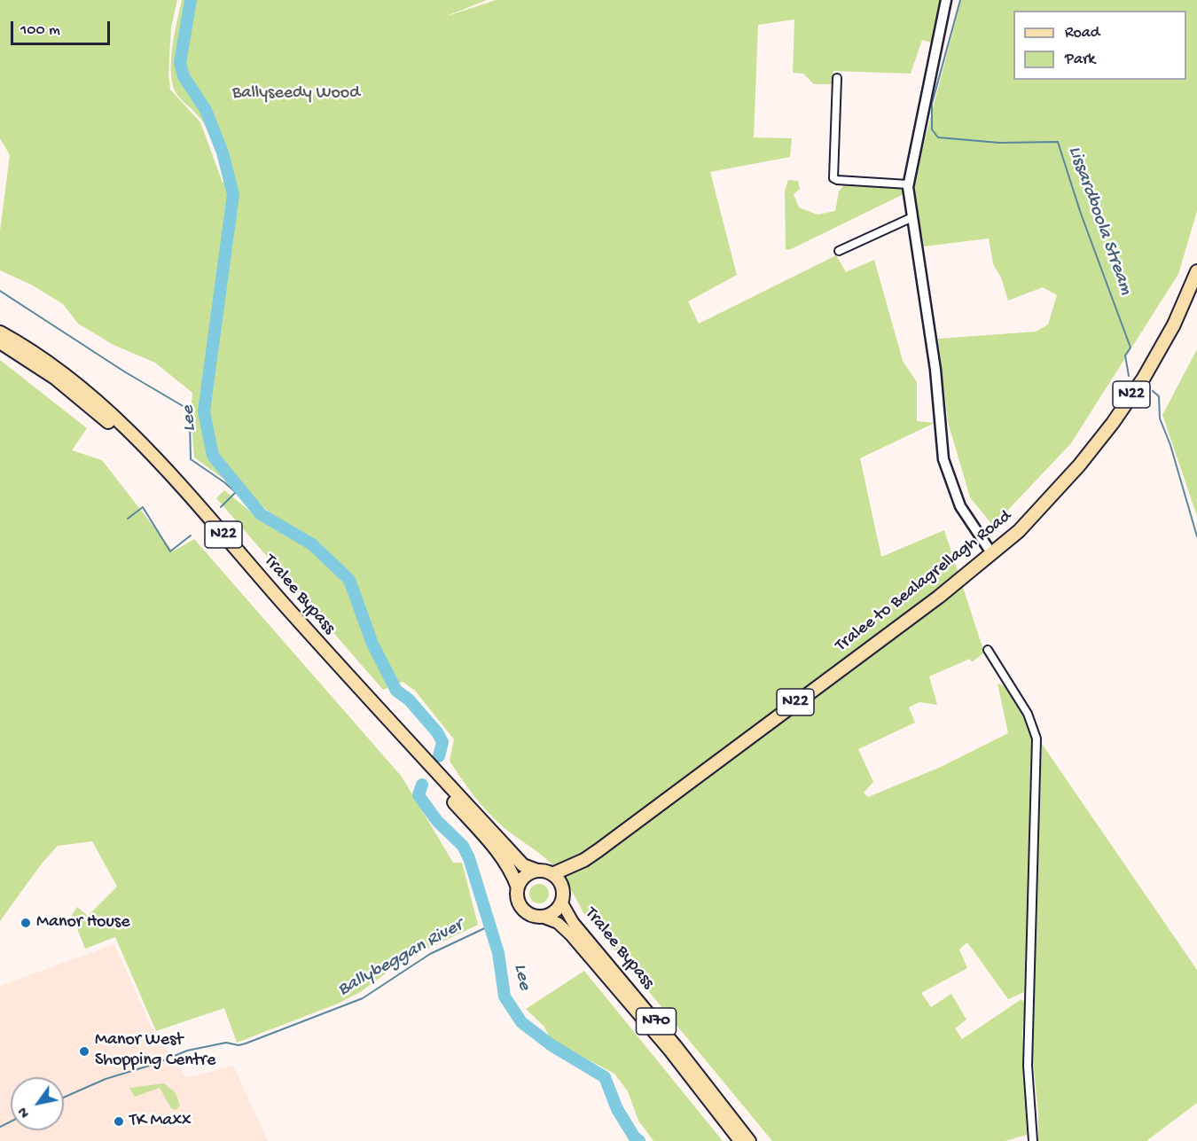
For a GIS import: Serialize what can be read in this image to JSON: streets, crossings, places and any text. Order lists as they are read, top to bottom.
{
  "streets": {
    "highway": ["N22", "Tralee to Bealagrellagh Road", "Tralee Bypass"],
    "main road": ["N70"]
  },
  "crossings": [
    ["N22", "Tralee to Bealagrellagh Road"],
    ["N22", "Tralee Bypass"],
    ["Tralee to Bealagrellagh Road", "Tralee Bypass"]
  ],
  "water": ["Lissardboola Stream", "Lee", "Ballybeggan River"],
  "parks": ["Ballyseedy Wood"],
  "places": ["Manor House", "Manor West Shopping Centre", "TK Maxx"],
  "legend": ["Road", "Park"],
  "scale_bar": "100 m",
  "north": "bottom left"
}
